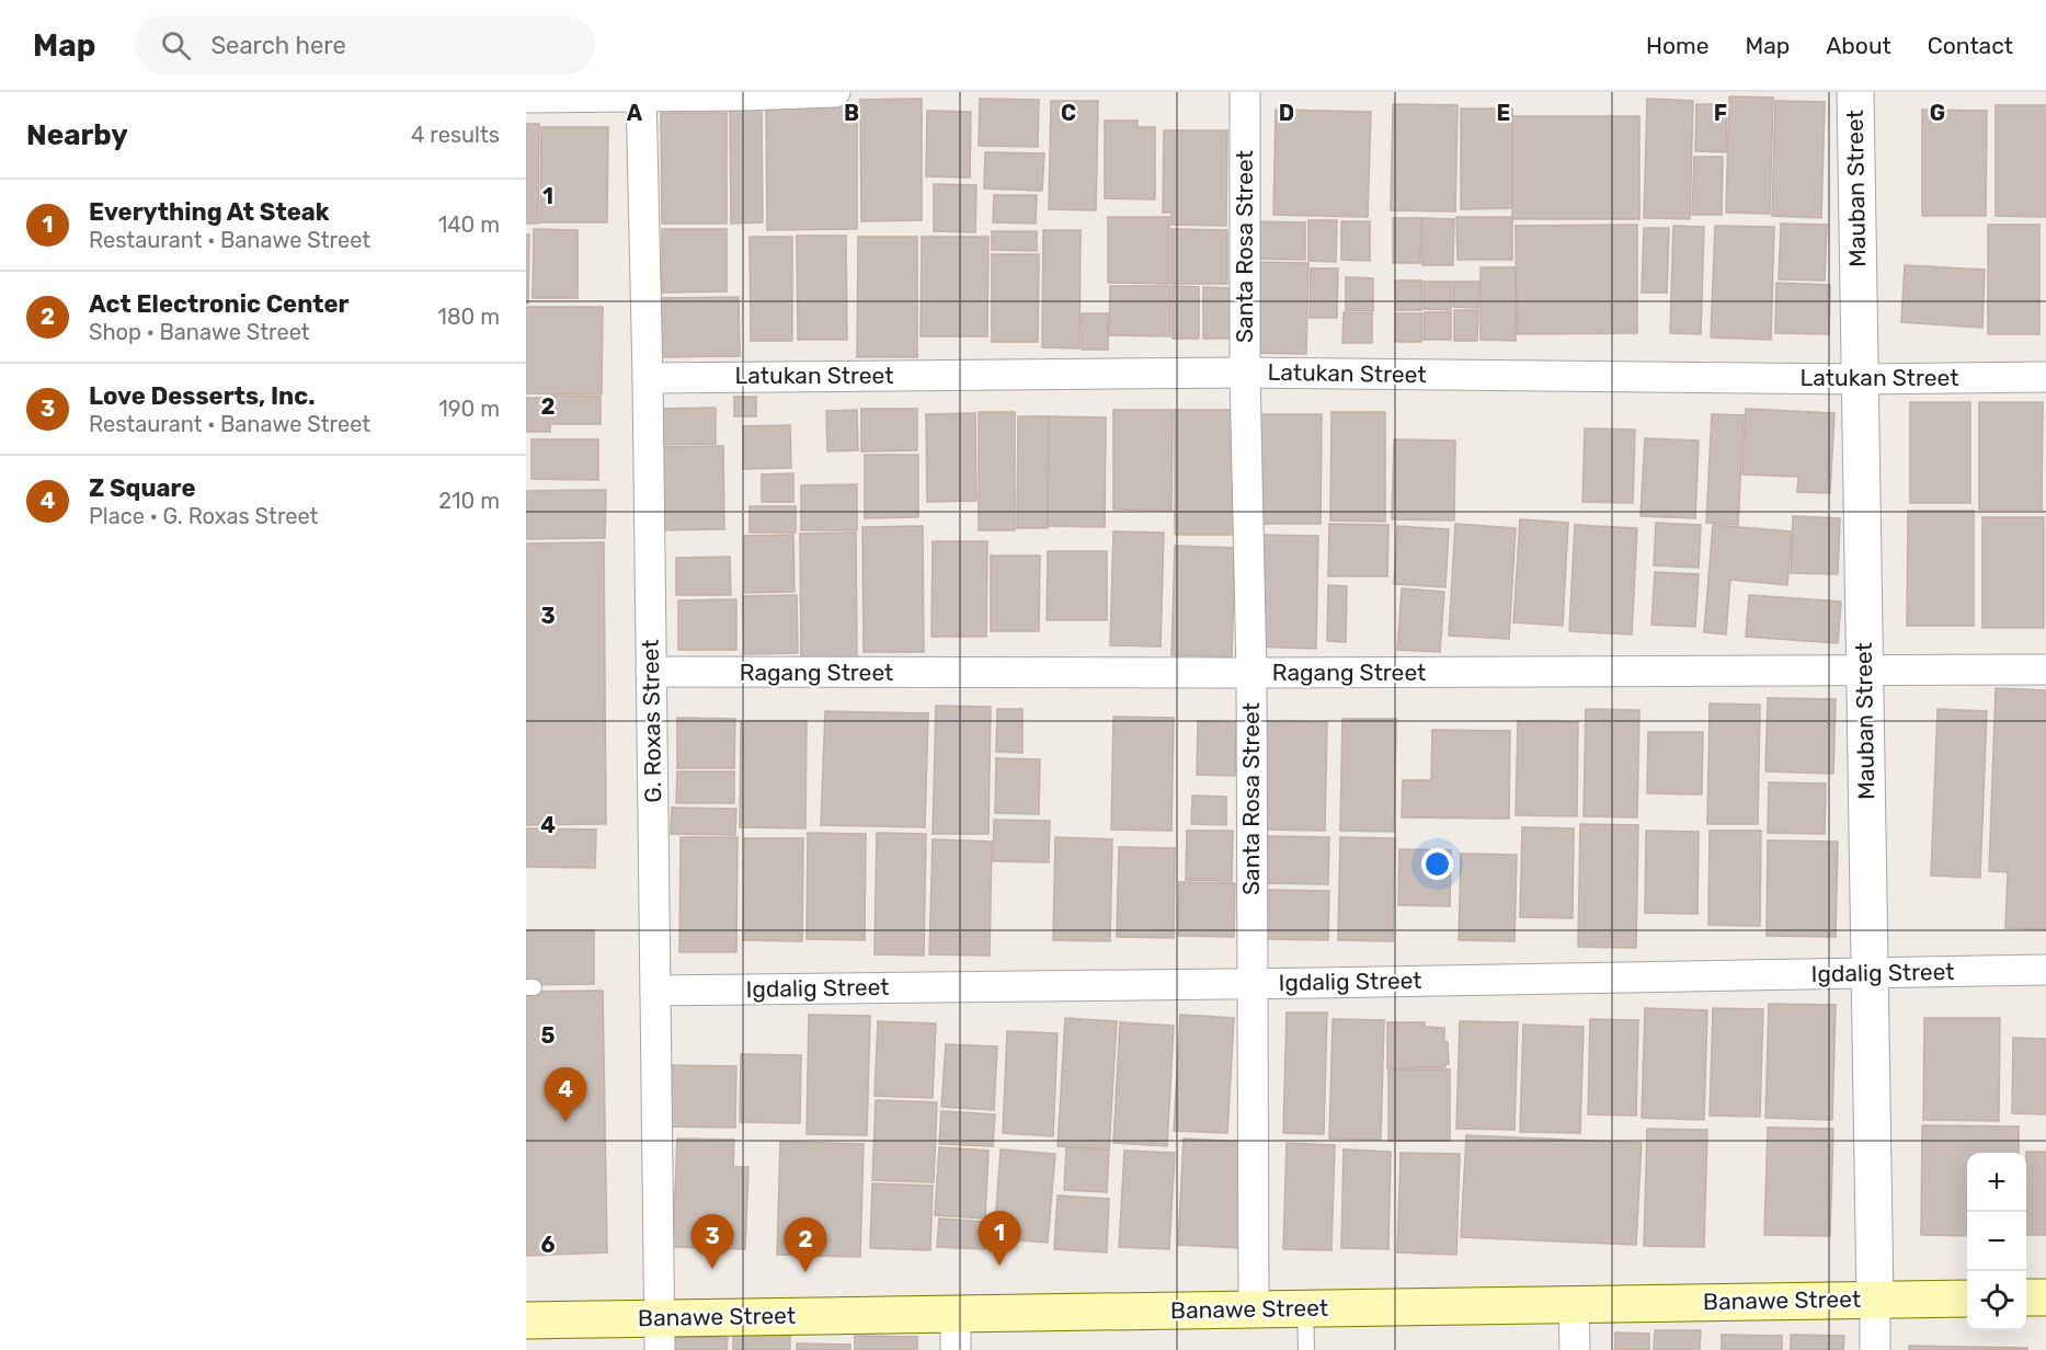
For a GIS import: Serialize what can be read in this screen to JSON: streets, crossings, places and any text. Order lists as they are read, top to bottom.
{
  "streets": {
    "main road": ["Banawe Street"],
    "street": [
      "Mauban Street",
      "Santa Rosa Street",
      "Latukan Street",
      "Ragang Street",
      "G. Roxas Street",
      "Igdalig Street"
    ]
  },
  "crossings": [
    ["Mauban Street", "Latukan Street"],
    ["Mauban Street", "Ragang Street"],
    ["Mauban Street", "Igdalig Street"],
    ["Mauban Street", "Banawe Street"],
    ["Santa Rosa Street", "Latukan Street"],
    ["Santa Rosa Street", "Ragang Street"],
    ["Santa Rosa Street", "Igdalig Street"],
    ["Santa Rosa Street", "Banawe Street"],
    ["Latukan Street", "G. Roxas Street"],
    ["Ragang Street", "G. Roxas Street"],
    ["G. Roxas Street", "Igdalig Street"],
    ["G. Roxas Street", "Banawe Street"]
  ],
  "page": {
    "header": "Map",
    "search": "Search here",
    "nav": [
      "Home",
      "Map",
      "About",
      "Contact"
    ],
    "heading": ["Nearby", "4 results"],
    "list": [
      {
        "mark": "1",
        "name": "Everything At Steak",
        "note": "Restaurant · Banawe Street",
        "value": "140 m"
      },
      {
        "mark": "2",
        "name": "Act Electronic Center",
        "note": "Shop · Banawe Street",
        "value": "180 m"
      },
      {
        "mark": "3",
        "name": "Love Desserts, Inc.",
        "note": "Restaurant · Banawe Street",
        "value": "190 m"
      },
      {
        "mark": "4",
        "name": "Z Square",
        "note": "Place · G. Roxas Street",
        "value": "210 m"
      }
    ],
    "pins": [
      "4",
      "1",
      "3",
      "2"
    ],
    "map_buttons": ["+", "−"]
  },
  "grid": {
    "columns": [
      "A",
      "B",
      "C",
      "D",
      "E",
      "F",
      "G"
    ],
    "rows": [
      "1",
      "2",
      "3",
      "4",
      "5",
      "6"
    ]
  }
}
